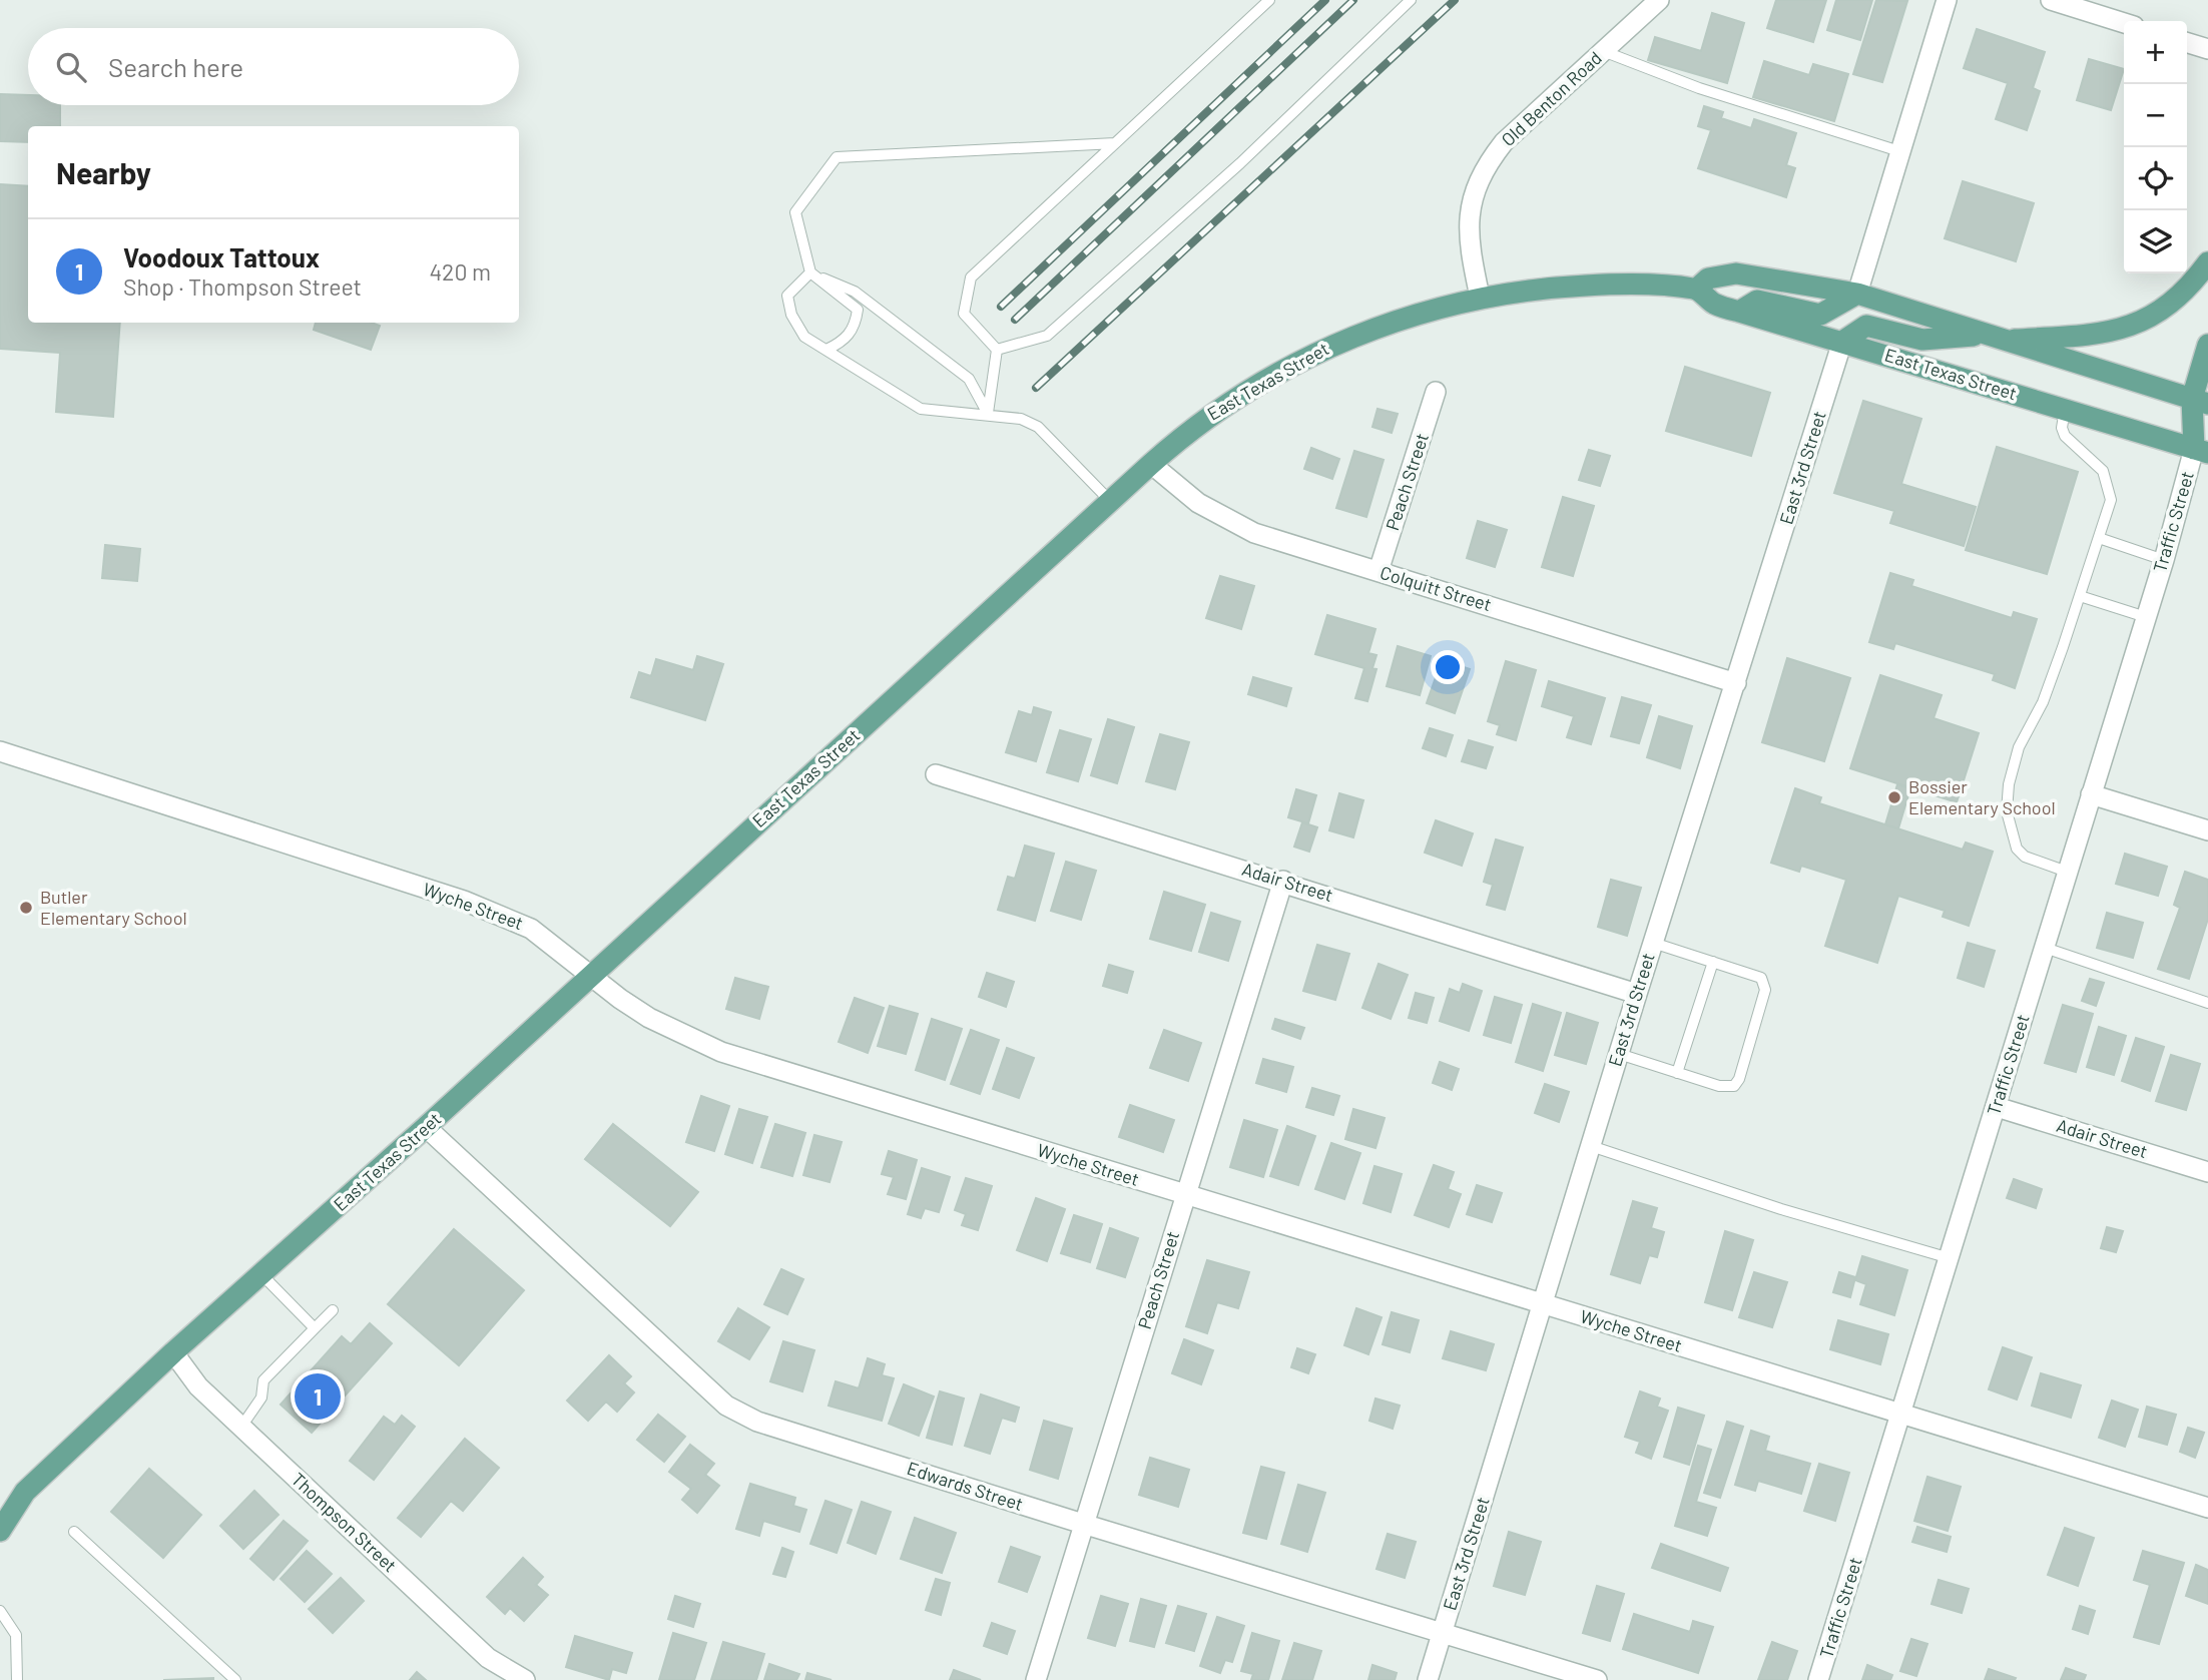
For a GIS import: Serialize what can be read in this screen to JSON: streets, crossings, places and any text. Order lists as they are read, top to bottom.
{
  "streets": {
    "main road": ["East Texas Street", "Traffic Street"],
    "street": [
      "Old Benton Road",
      "East 3rd Street",
      "Peach Street",
      "Colquitt Street",
      "Adair Street",
      "Wyche Street",
      "Edwards Street",
      "Thompson Street"
    ]
  },
  "crossings": [
    ["Old Benton Road", "East Texas Street"],
    ["East Texas Street", "East 3rd Street"],
    ["East Texas Street", "Traffic Street"],
    ["East Texas Street", "Colquitt Street"],
    ["East Texas Street", "Wyche Street"],
    ["East Texas Street", "Edwards Street"],
    ["East Texas Street", "Thompson Street"],
    ["East 3rd Street", "Colquitt Street"],
    ["East 3rd Street", "Adair Street"],
    ["East 3rd Street", "Wyche Street"],
    ["East 3rd Street", "Edwards Street"],
    ["Peach Street", "Colquitt Street"],
    ["Peach Street", "Adair Street"],
    ["Peach Street", "Wyche Street"],
    ["Peach Street", "Edwards Street"],
    ["Traffic Street", "Adair Street"],
    ["Traffic Street", "Wyche Street"]
  ],
  "places": ["Bossier Elementary School", "Butler Elementary School"],
  "page": {
    "map_buttons": ["+", "−"],
    "search": "Search here",
    "heading": "Nearby",
    "list": [
      {
        "mark": "1",
        "name": "Voodoux Tattoux",
        "note": "Shop · Thompson Street",
        "value": "420 m"
      }
    ],
    "pins": "1"
  }
}
